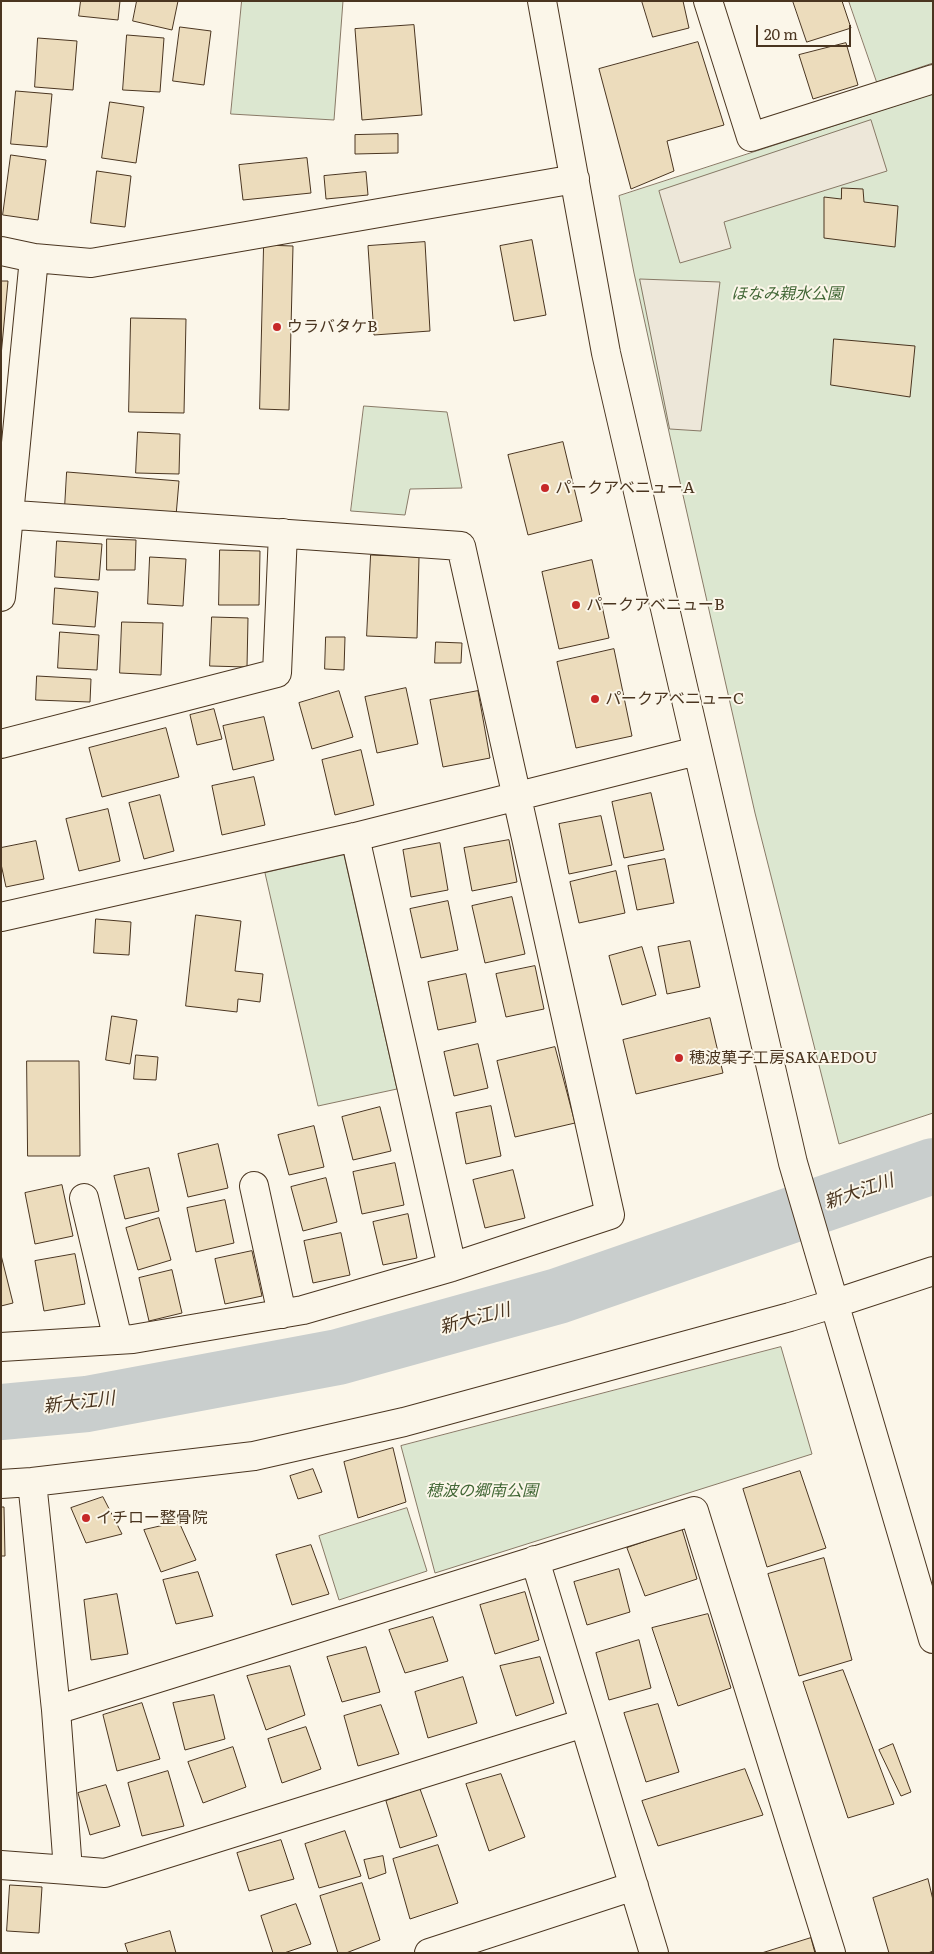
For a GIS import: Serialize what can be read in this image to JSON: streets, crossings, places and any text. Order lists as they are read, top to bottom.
{
  "water": ["新大江川"],
  "parks": ["ほなみ親水公園", "穂波の郷南公園"],
  "places": [
    "ウラバタケB",
    "パークアベニューA",
    "パークアベニューB",
    "パークアベニューC",
    "穂波菓子工房SAKAEDOU",
    "イチロー整骨院"
  ],
  "scale_bar": "20 m"
}
